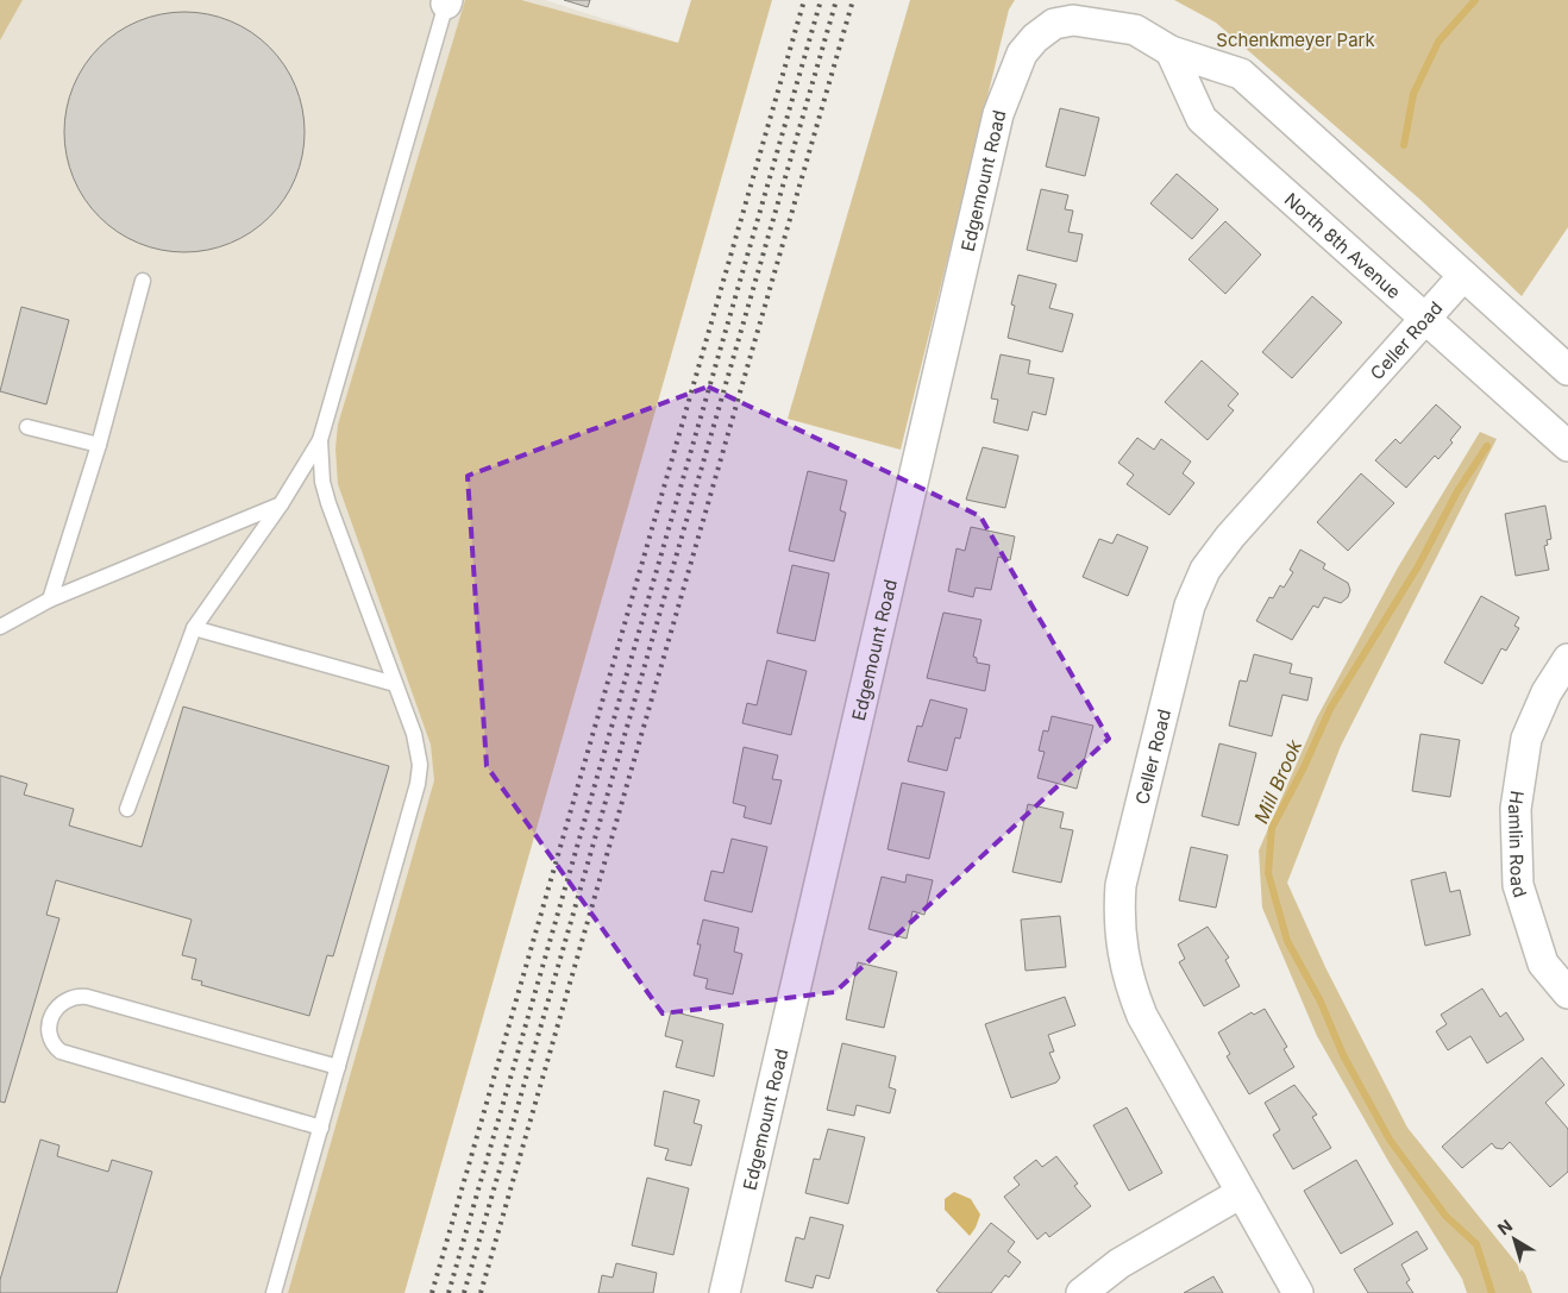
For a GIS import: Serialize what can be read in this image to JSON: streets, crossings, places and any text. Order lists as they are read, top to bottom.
{
  "streets": {
    "street": [
      "Edgemount Road",
      "North 8th Avenue",
      "Celler Road",
      "Hamlin Road"
    ]
  },
  "crossings": [
    ["Edgemount Road", "North 8th Avenue"],
    ["North 8th Avenue", "Celler Road"]
  ],
  "water": ["Mill Brook"],
  "parks": ["Schenkmeyer Park"],
  "north": "top left"
}
